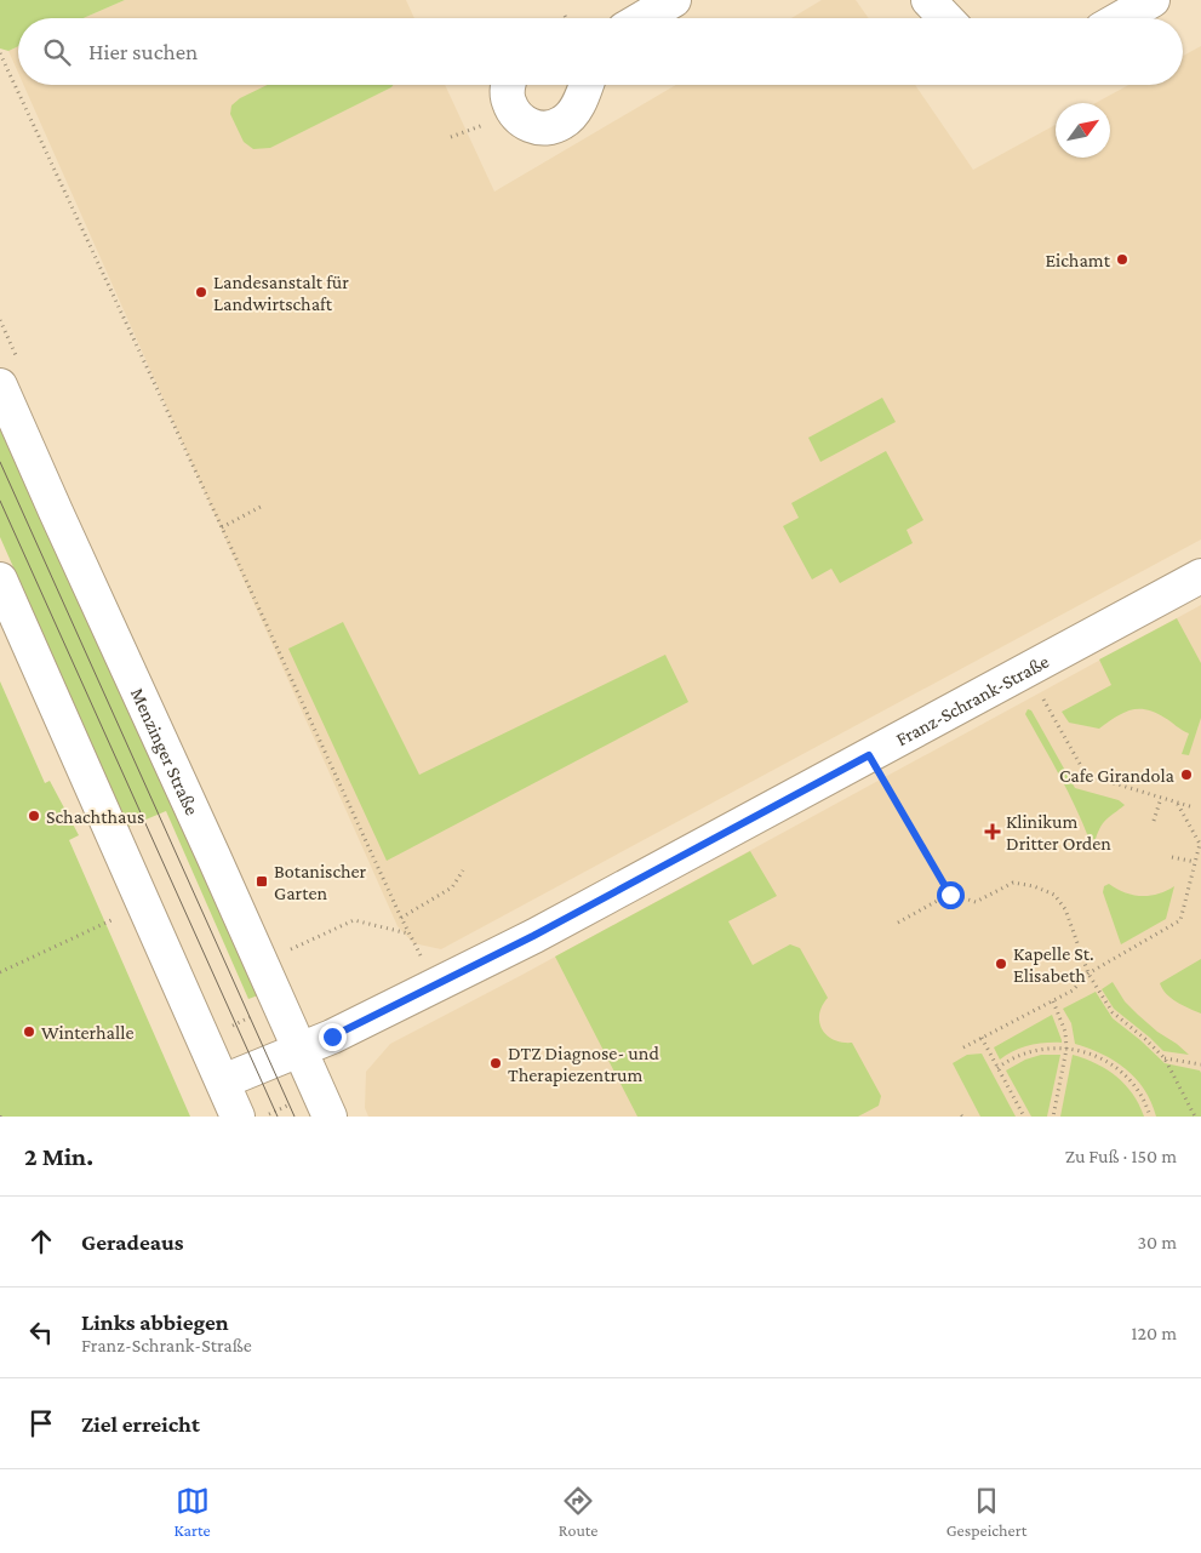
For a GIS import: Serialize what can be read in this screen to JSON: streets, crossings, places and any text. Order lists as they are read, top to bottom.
{
  "streets": {
    "street": ["Franz-Schrank-Straße", "Menzinger Straße"]
  },
  "crossings": [
    ["Franz-Schrank-Straße", "Menzinger Straße"]
  ],
  "places": {
    "other": [
      "Eichamt",
      "Landesanstalt für Landwirtschaft",
      "Cafe Girandola",
      "Schachthaus",
      "Kapelle St. Elisabeth",
      "Winterhalle",
      "DTZ Diagnose- und Therapiezentrum"
    ],
    "health": ["Klinikum Dritter Orden"],
    "transit": ["Botanischer Garten"]
  },
  "north": "top right",
  "page": {
    "search": "Hier suchen",
    "heading": ["2 Min.", "Zu Fuß · 150 m"],
    "list": [
      ["Geradeaus", "30 m"],
      ["Links abbiegen", "Franz-Schrank-Straße", "120 m"],
      "Ziel erreicht"
    ],
    "nav": ["Karte", "Route", "Gespeichert"]
  }
}
